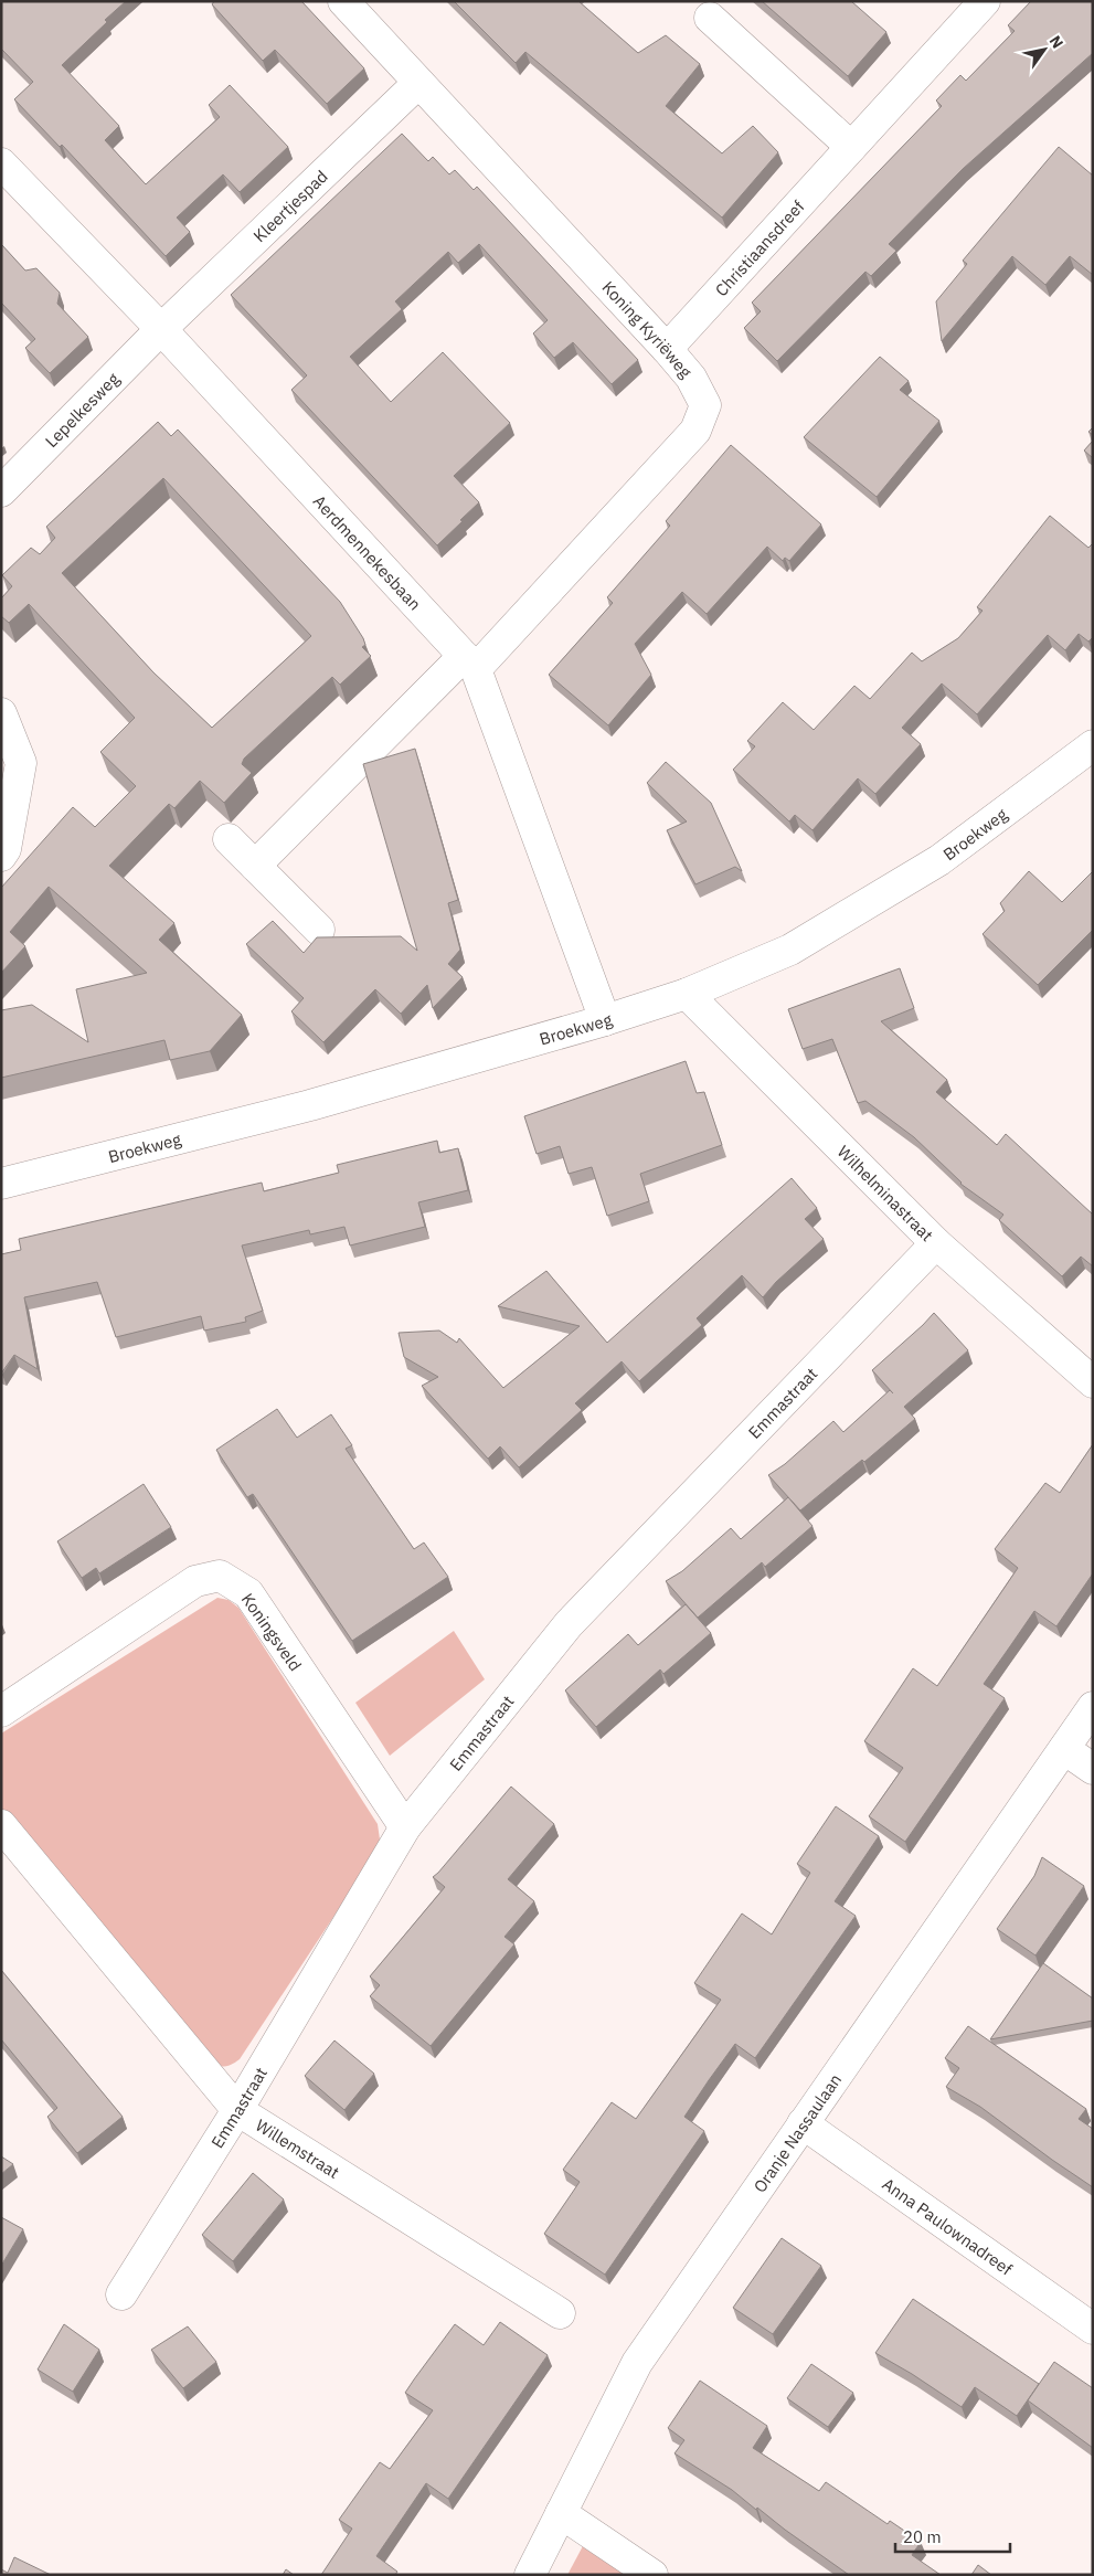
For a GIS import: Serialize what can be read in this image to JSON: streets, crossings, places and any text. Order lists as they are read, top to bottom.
{
  "streets": {
    "street": [
      "Kleertjespad",
      "Christiaansdreef",
      "Koning Kyriëweg",
      "Lepelkesweg",
      "Aerdmennekesbaan",
      "Broekweg",
      "Wilhelminastraat",
      "Emmastraat",
      "Koningsveld",
      "Oranje Nassaulaan",
      "Willemstraat",
      "Anna Paulownadreef"
    ]
  },
  "crossings": [
    ["Kleertjespad", "Koning Kyriëweg"],
    ["Kleertjespad", "Lepelkesweg"],
    ["Kleertjespad", "Aerdmennekesbaan"],
    ["Christiaansdreef", "Koning Kyriëweg"],
    ["Koning Kyriëweg", "Aerdmennekesbaan"],
    ["Lepelkesweg", "Aerdmennekesbaan"],
    ["Aerdmennekesbaan", "Broekweg"],
    ["Broekweg", "Wilhelminastraat"],
    ["Wilhelminastraat", "Emmastraat"],
    ["Emmastraat", "Koningsveld"],
    ["Emmastraat", "Willemstraat"],
    ["Oranje Nassaulaan", "Anna Paulownadreef"]
  ],
  "scale_bar": "20 m",
  "north": "top right"
}
